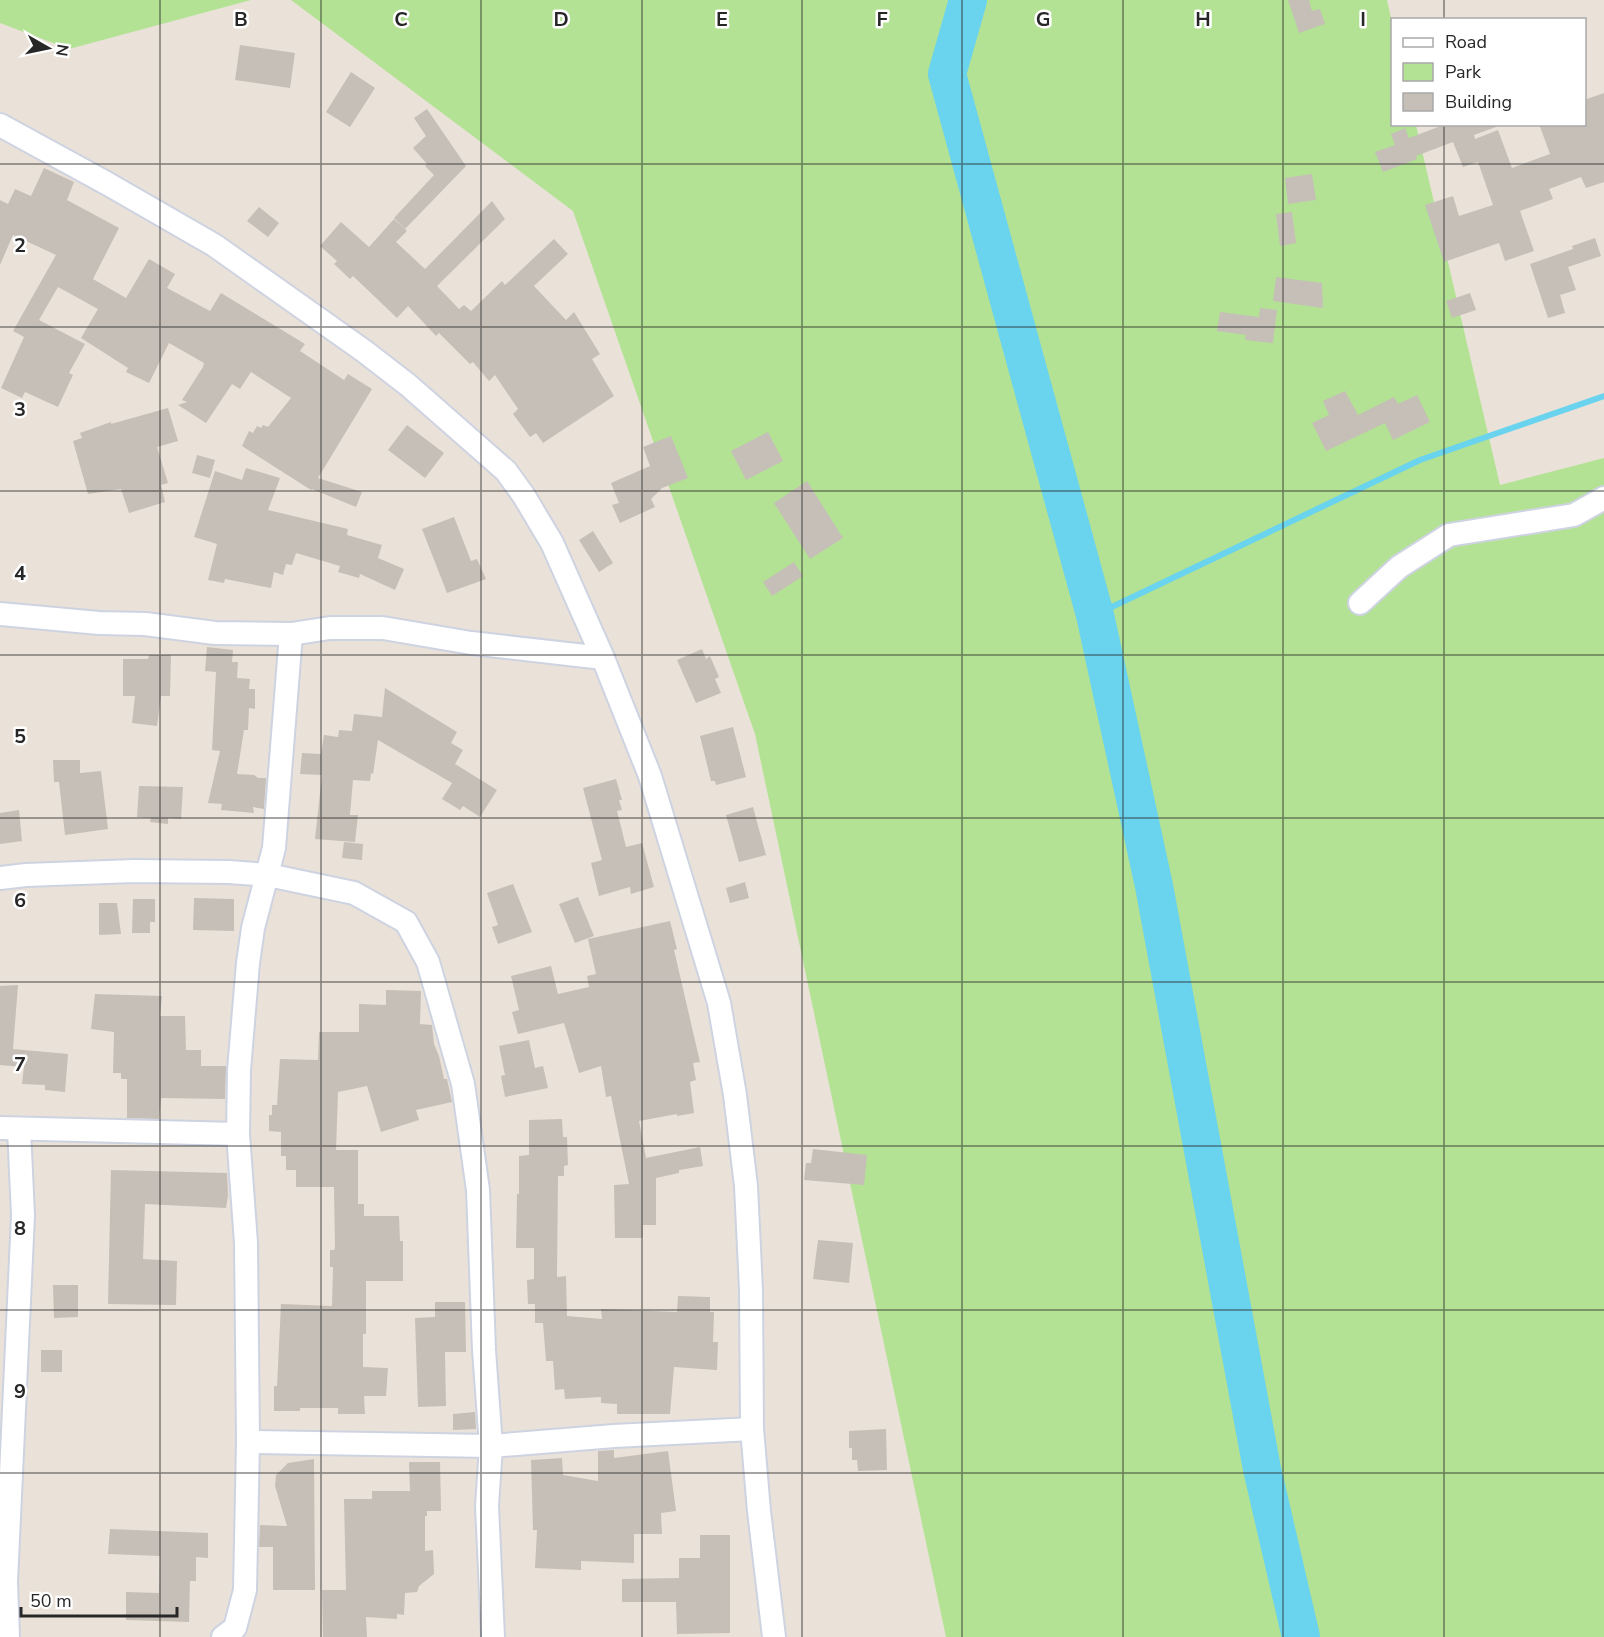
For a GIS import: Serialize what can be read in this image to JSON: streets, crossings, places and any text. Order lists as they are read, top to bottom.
{
  "legend": ["Road", "Park", "Building"],
  "scale_bar": "50 m",
  "north": "right",
  "grid": {
    "columns": [
      "B",
      "C",
      "D",
      "E",
      "F",
      "G",
      "H",
      "I"
    ],
    "rows": [
      "2",
      "3",
      "4",
      "5",
      "6",
      "7",
      "8",
      "9"
    ]
  }
}
